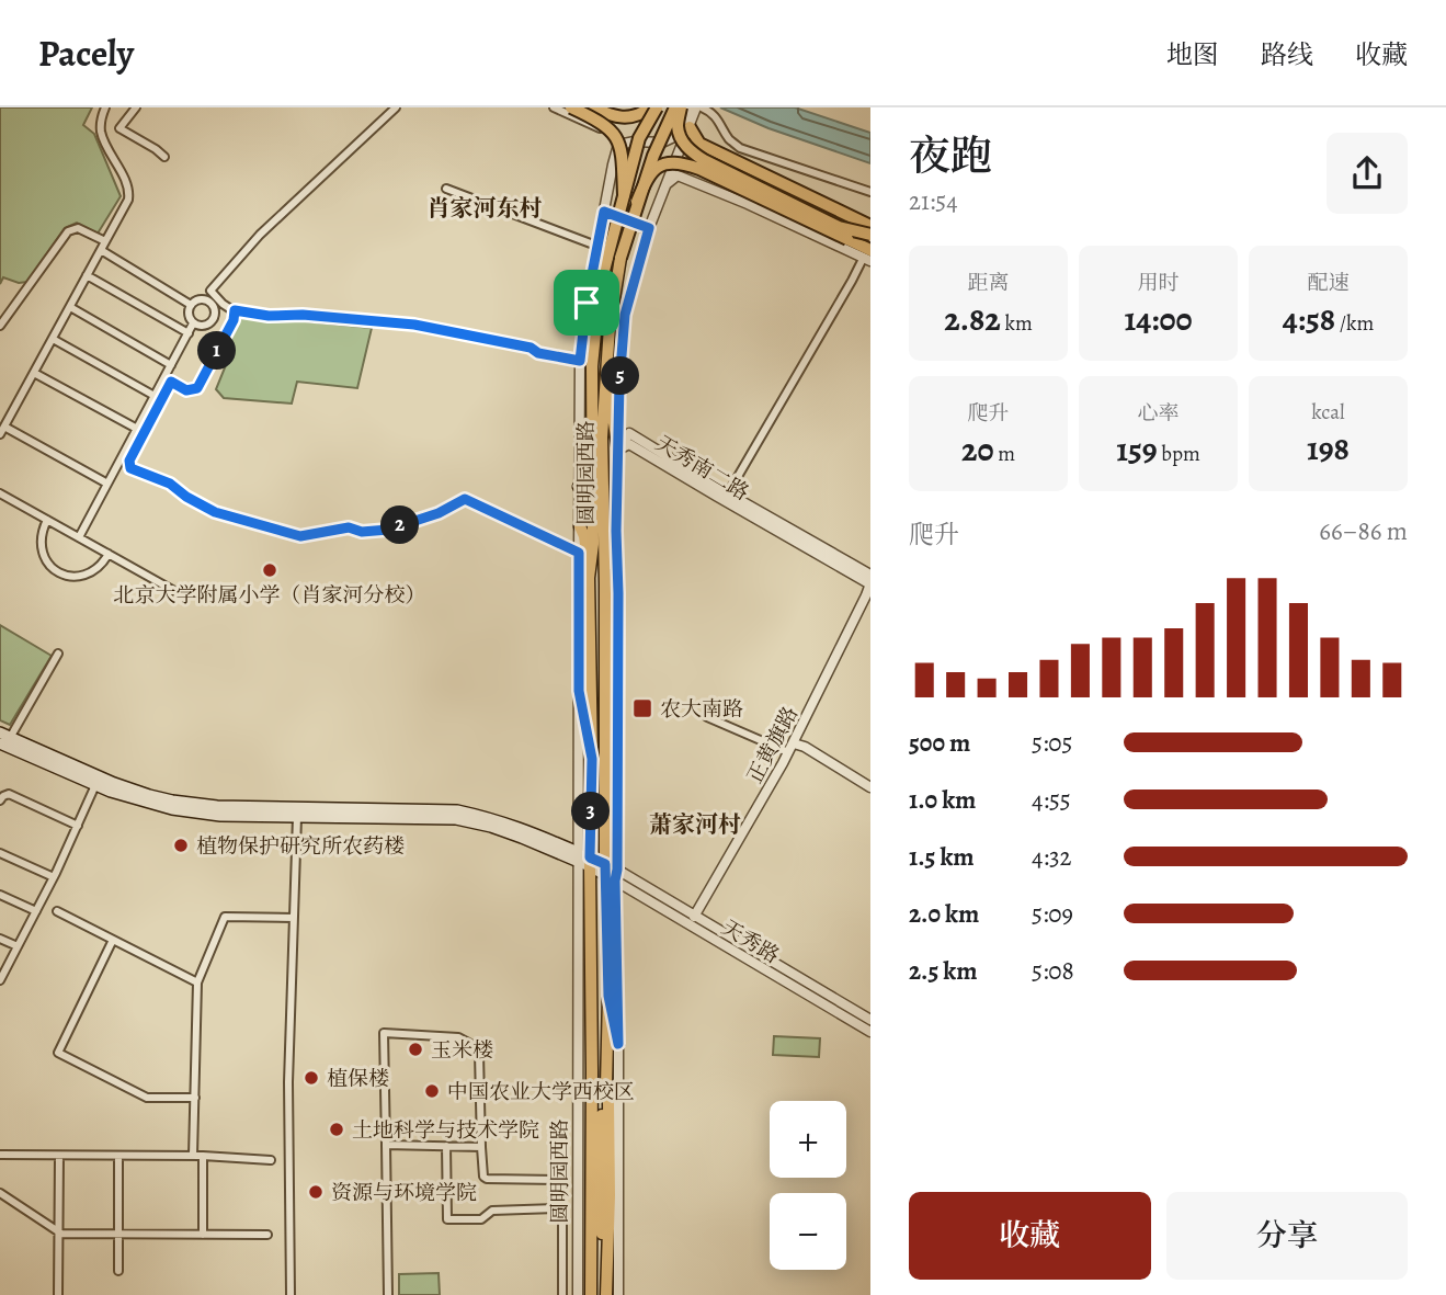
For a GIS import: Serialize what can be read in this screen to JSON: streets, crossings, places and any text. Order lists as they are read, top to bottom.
{
  "streets": {
    "highway": ["圆明园西路"],
    "street": ["天秀南二路", "正黄旗路", "天秀路"]
  },
  "crossings": [
    ["天秀南二路", "圆明园西路"],
    ["天秀南二路", "正黄旗路"],
    ["圆明园西路", "天秀路"],
    ["正黄旗路", "天秀路"]
  ],
  "districts": ["肖家河东村", "萧家河村"],
  "places": {
    "other": [
      "北京大学附属小学（肖家河分校）",
      "植物保护研究所农药楼",
      "玉米楼",
      "植保楼",
      "中国农业大学西校区",
      "土地科学与技术学院",
      "资源与环境学院"
    ],
    "transit": ["农大南路"]
  },
  "page": {
    "header": "Pacely",
    "nav": ["地图", "路线", "收藏"],
    "heading": ["夜跑", "21:54"],
    "stats": [
      ["距离", "2.82 km"],
      ["用时", "14:00"],
      ["配速", "4:58 /km"],
      ["爬升", "20 m"],
      ["心率", "159 bpm"],
      ["kcal", "198"]
    ],
    "pins": [
      "1",
      "5",
      "2",
      "3"
    ],
    "chart": ["爬升", "66–86 m"],
    "list": [
      {
        "name": "500 m",
        "note": "5:05"
      },
      {
        "name": "1.0 km",
        "note": "4:55"
      },
      {
        "name": "1.5 km",
        "note": "4:32"
      },
      {
        "name": "2.0 km",
        "note": "5:09"
      },
      {
        "name": "2.5 km",
        "note": "5:08"
      }
    ],
    "map_buttons": ["+", "−"],
    "buttons": ["收藏", "分享"]
  }
}
